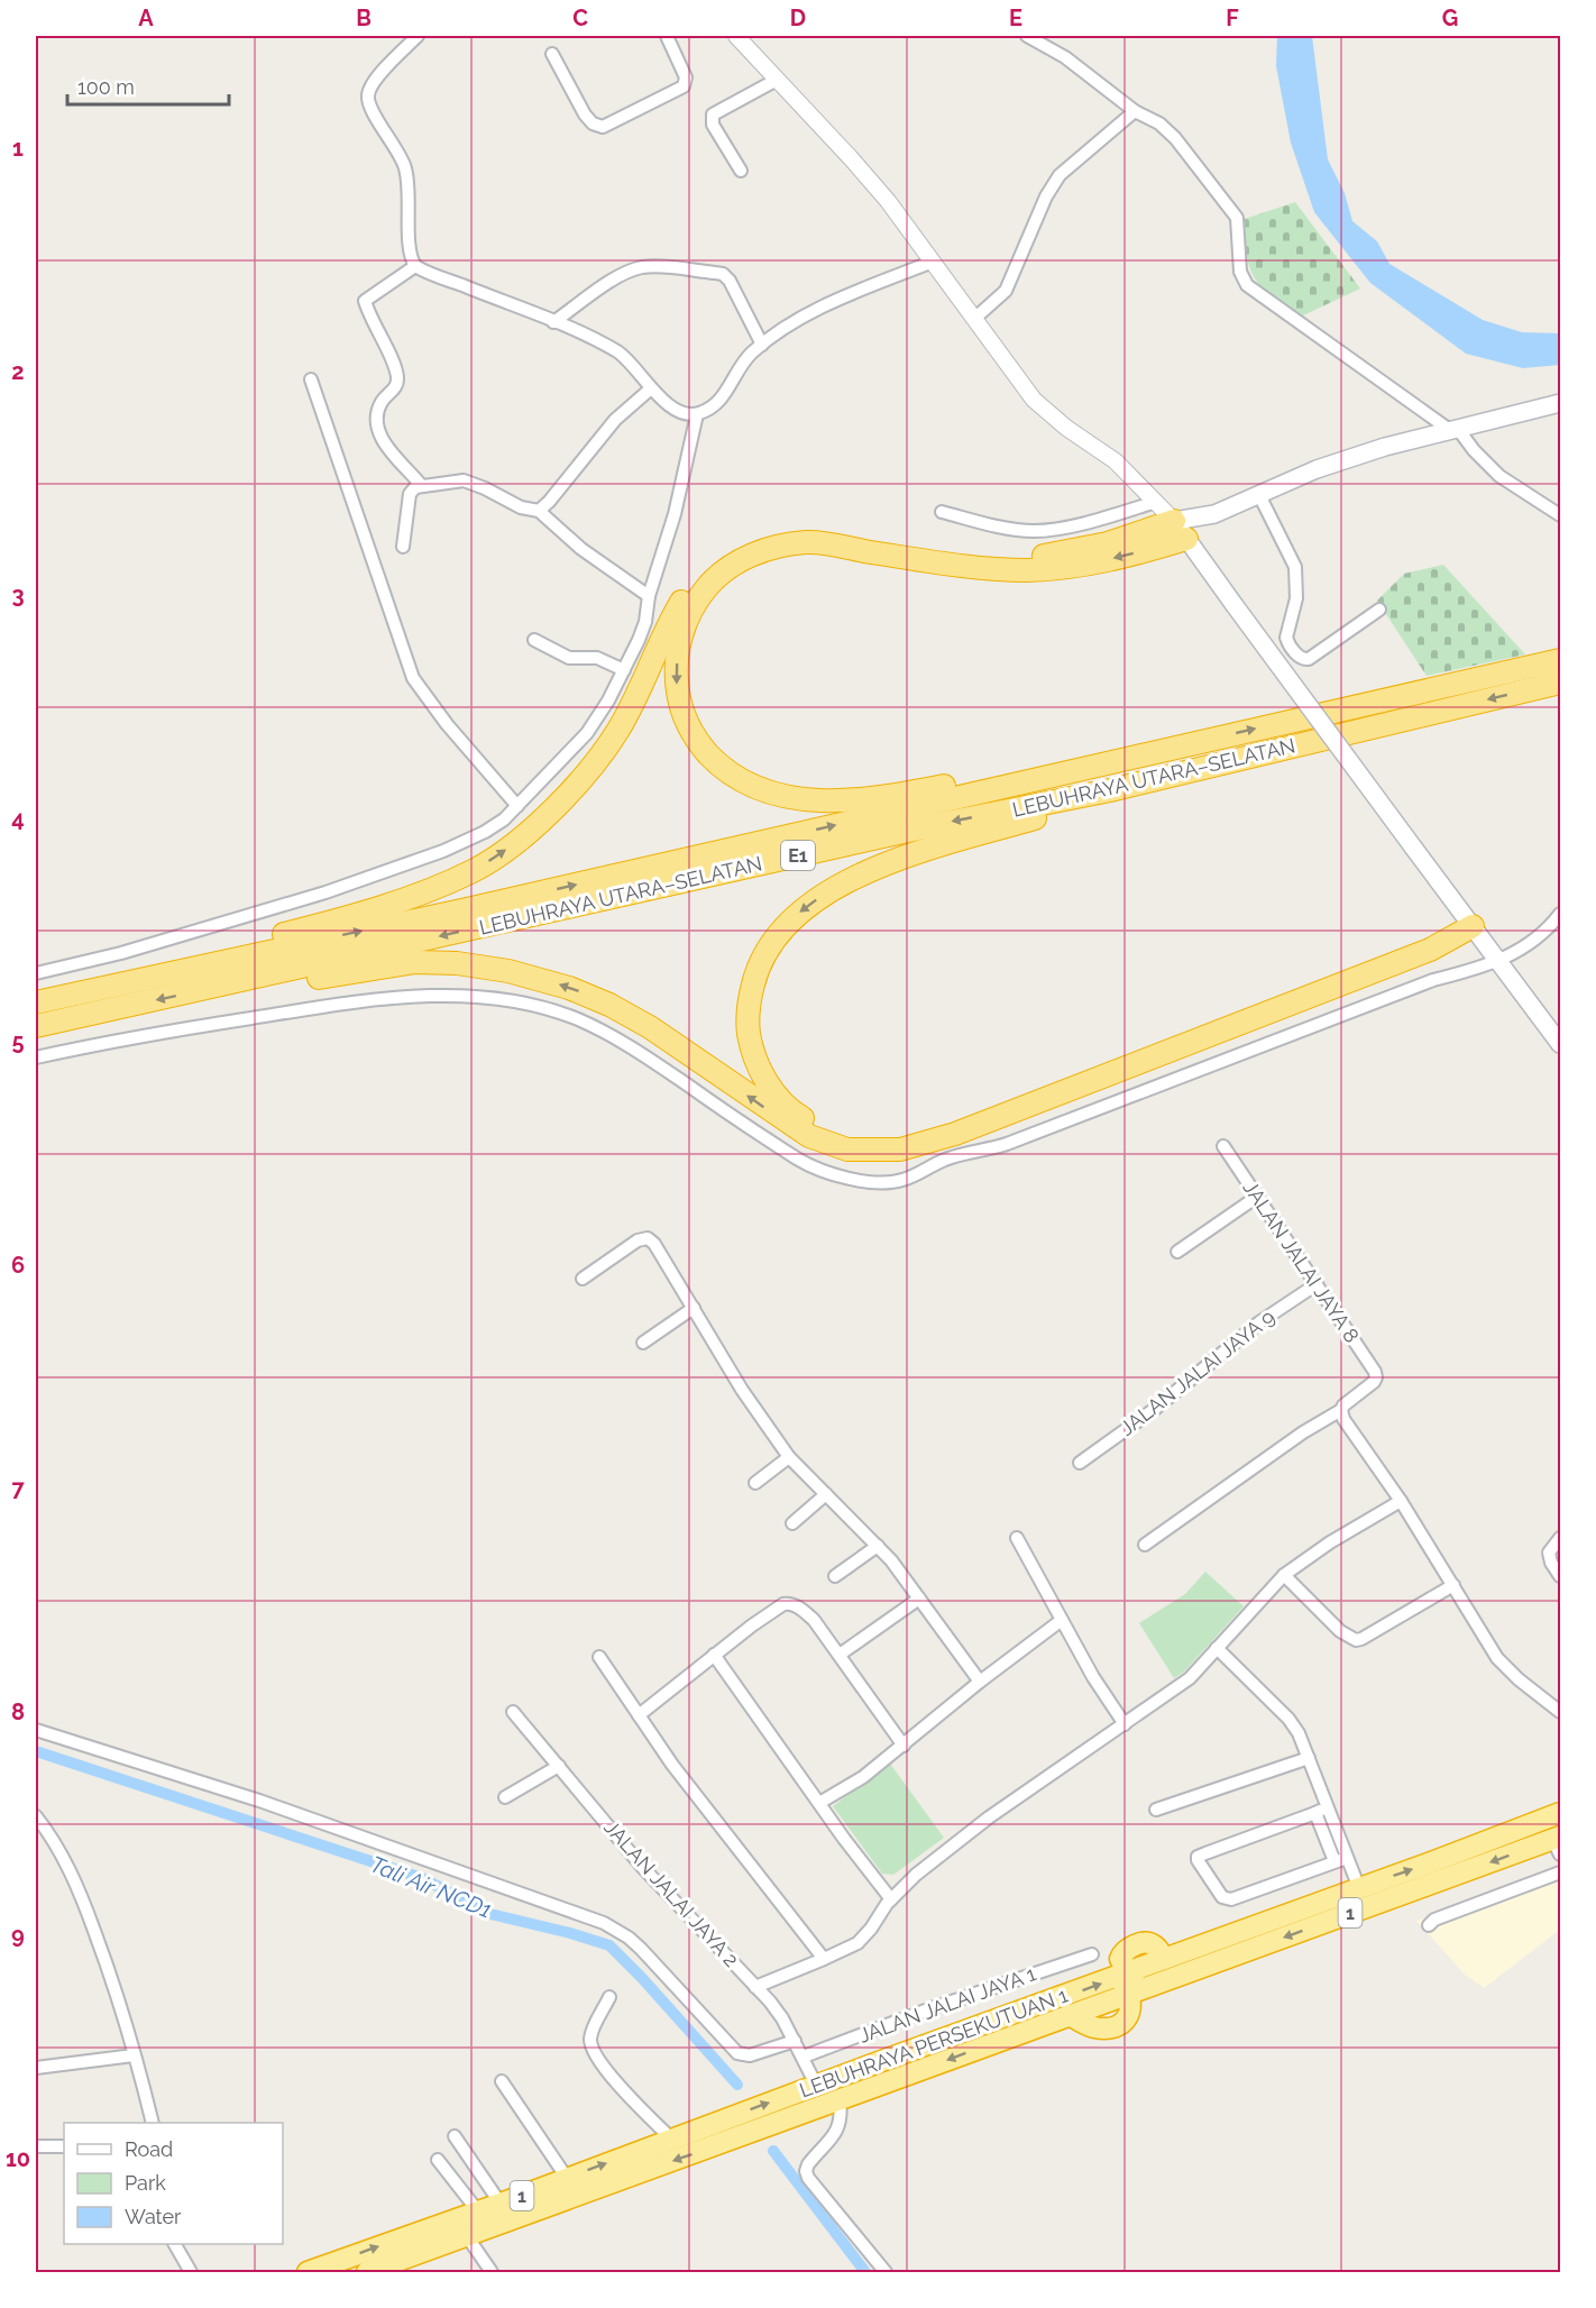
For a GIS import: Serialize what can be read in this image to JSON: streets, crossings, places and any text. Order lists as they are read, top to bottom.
{
  "streets": {
    "highway": [
      "LEBUHRAYA UTARA–SELATAN",
      "E1",
      "1",
      "LEBUHRAYA PERSEKUTUAN 1"
    ],
    "street": [
      "JALAN JALAI JAYA 8",
      "JALAN JALAI JAYA 9",
      "JALAN JALAI JAYA 2",
      "JALAN JALAI JAYA 1"
    ]
  },
  "crossings": [
    ["JALAN JALAI JAYA 8", "JALAN JALAI JAYA 9"],
    ["JALAN JALAI JAYA 2", "JALAN JALAI JAYA 1"],
    ["JALAN JALAI JAYA 2", "LEBUHRAYA PERSEKUTUAN 1"]
  ],
  "water": ["Tali Air NCD1"],
  "legend": ["Road", "Park", "Water"],
  "scale_bar": "100 m",
  "grid": {
    "columns": [
      "A",
      "B",
      "C",
      "D",
      "E",
      "F",
      "G"
    ],
    "rows": [
      "1",
      "2",
      "3",
      "4",
      "5",
      "6",
      "7",
      "8",
      "9",
      "10"
    ]
  }
}
